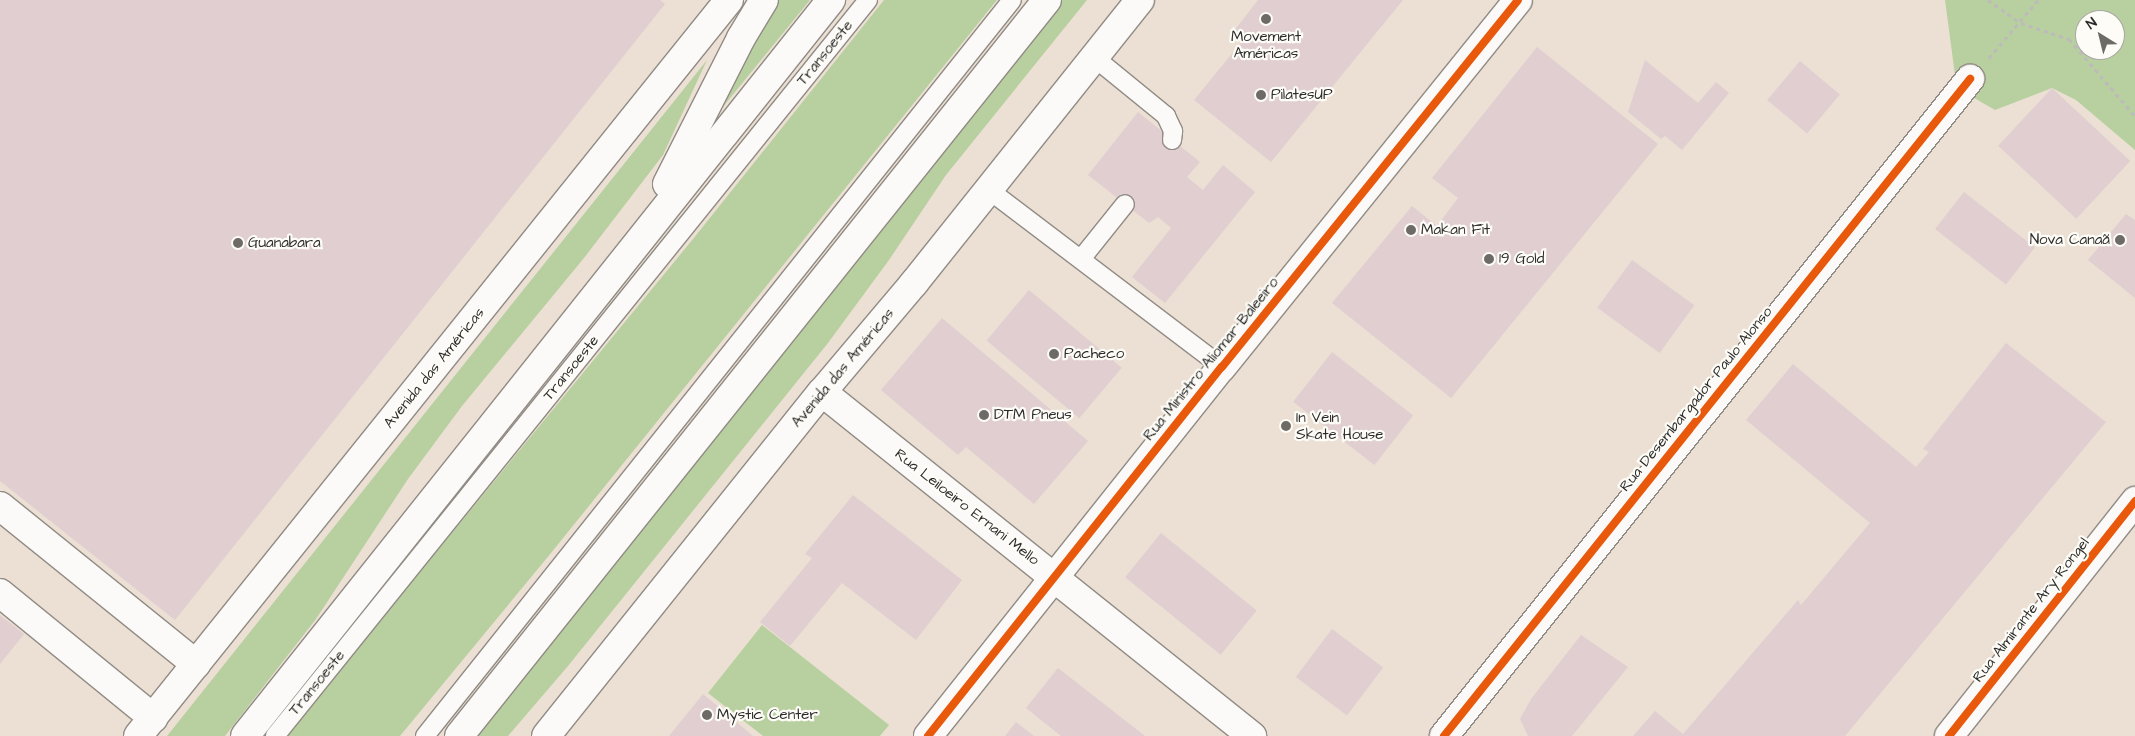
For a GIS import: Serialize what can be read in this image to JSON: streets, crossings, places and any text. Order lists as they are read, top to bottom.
{
  "streets": {
    "main road": [
      "Rua Ministro Aliomar Baleeiro",
      "Avenida das Américas",
      "Rua Desembargador Paulo Alonso",
      "Rua Leiloeiro Ernani Mello",
      "Rua Almirante Ary Rongel"
    ],
    "lane": ["Transoeste"]
  },
  "crossings": [
    ["Rua Ministro Aliomar Baleeiro", "Rua Leiloeiro Ernani Mello"],
    ["Avenida das Américas", "Rua Leiloeiro Ernani Mello"]
  ],
  "places": [
    "Movement Américas",
    "PilatesUP",
    "Makan Fit",
    "Nova Canaã",
    "Guanabara",
    "19 Gold",
    "Pacheco",
    "DTM Pneus",
    "In Vein Skate House",
    "Mystic Center"
  ],
  "north": "top left"
}
